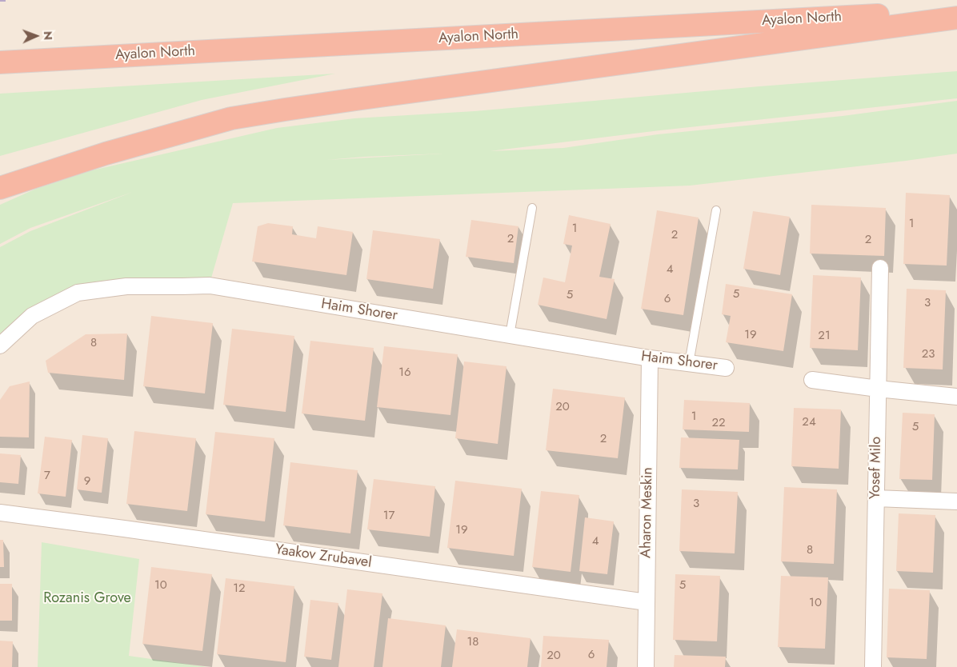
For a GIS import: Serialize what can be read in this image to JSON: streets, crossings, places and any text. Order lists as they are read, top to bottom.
{
  "streets": {
    "highway": ["Ayalon North"],
    "street": [
      "Haim Shorer",
      "Yosef Milo",
      "Aharon Meskin",
      "Yaakov Zrubavel"
    ]
  },
  "crossings": [
    ["Haim Shorer", "Aharon Meskin"],
    ["Aharon Meskin", "Yaakov Zrubavel"]
  ],
  "parks": ["Rozanis Grove"],
  "house_numbers": [
    "1",
    "1",
    "2",
    "2",
    "2",
    "4",
    "5",
    "5",
    "6",
    "3",
    "19",
    "21",
    "8",
    "23",
    "16",
    "20",
    "1",
    "24",
    "22",
    "5",
    "2",
    "7",
    "9",
    "3",
    "17",
    "19",
    "4",
    "8",
    "10",
    "5",
    "12",
    "10",
    "18",
    "6",
    "20"
  ],
  "north": "right"
}
